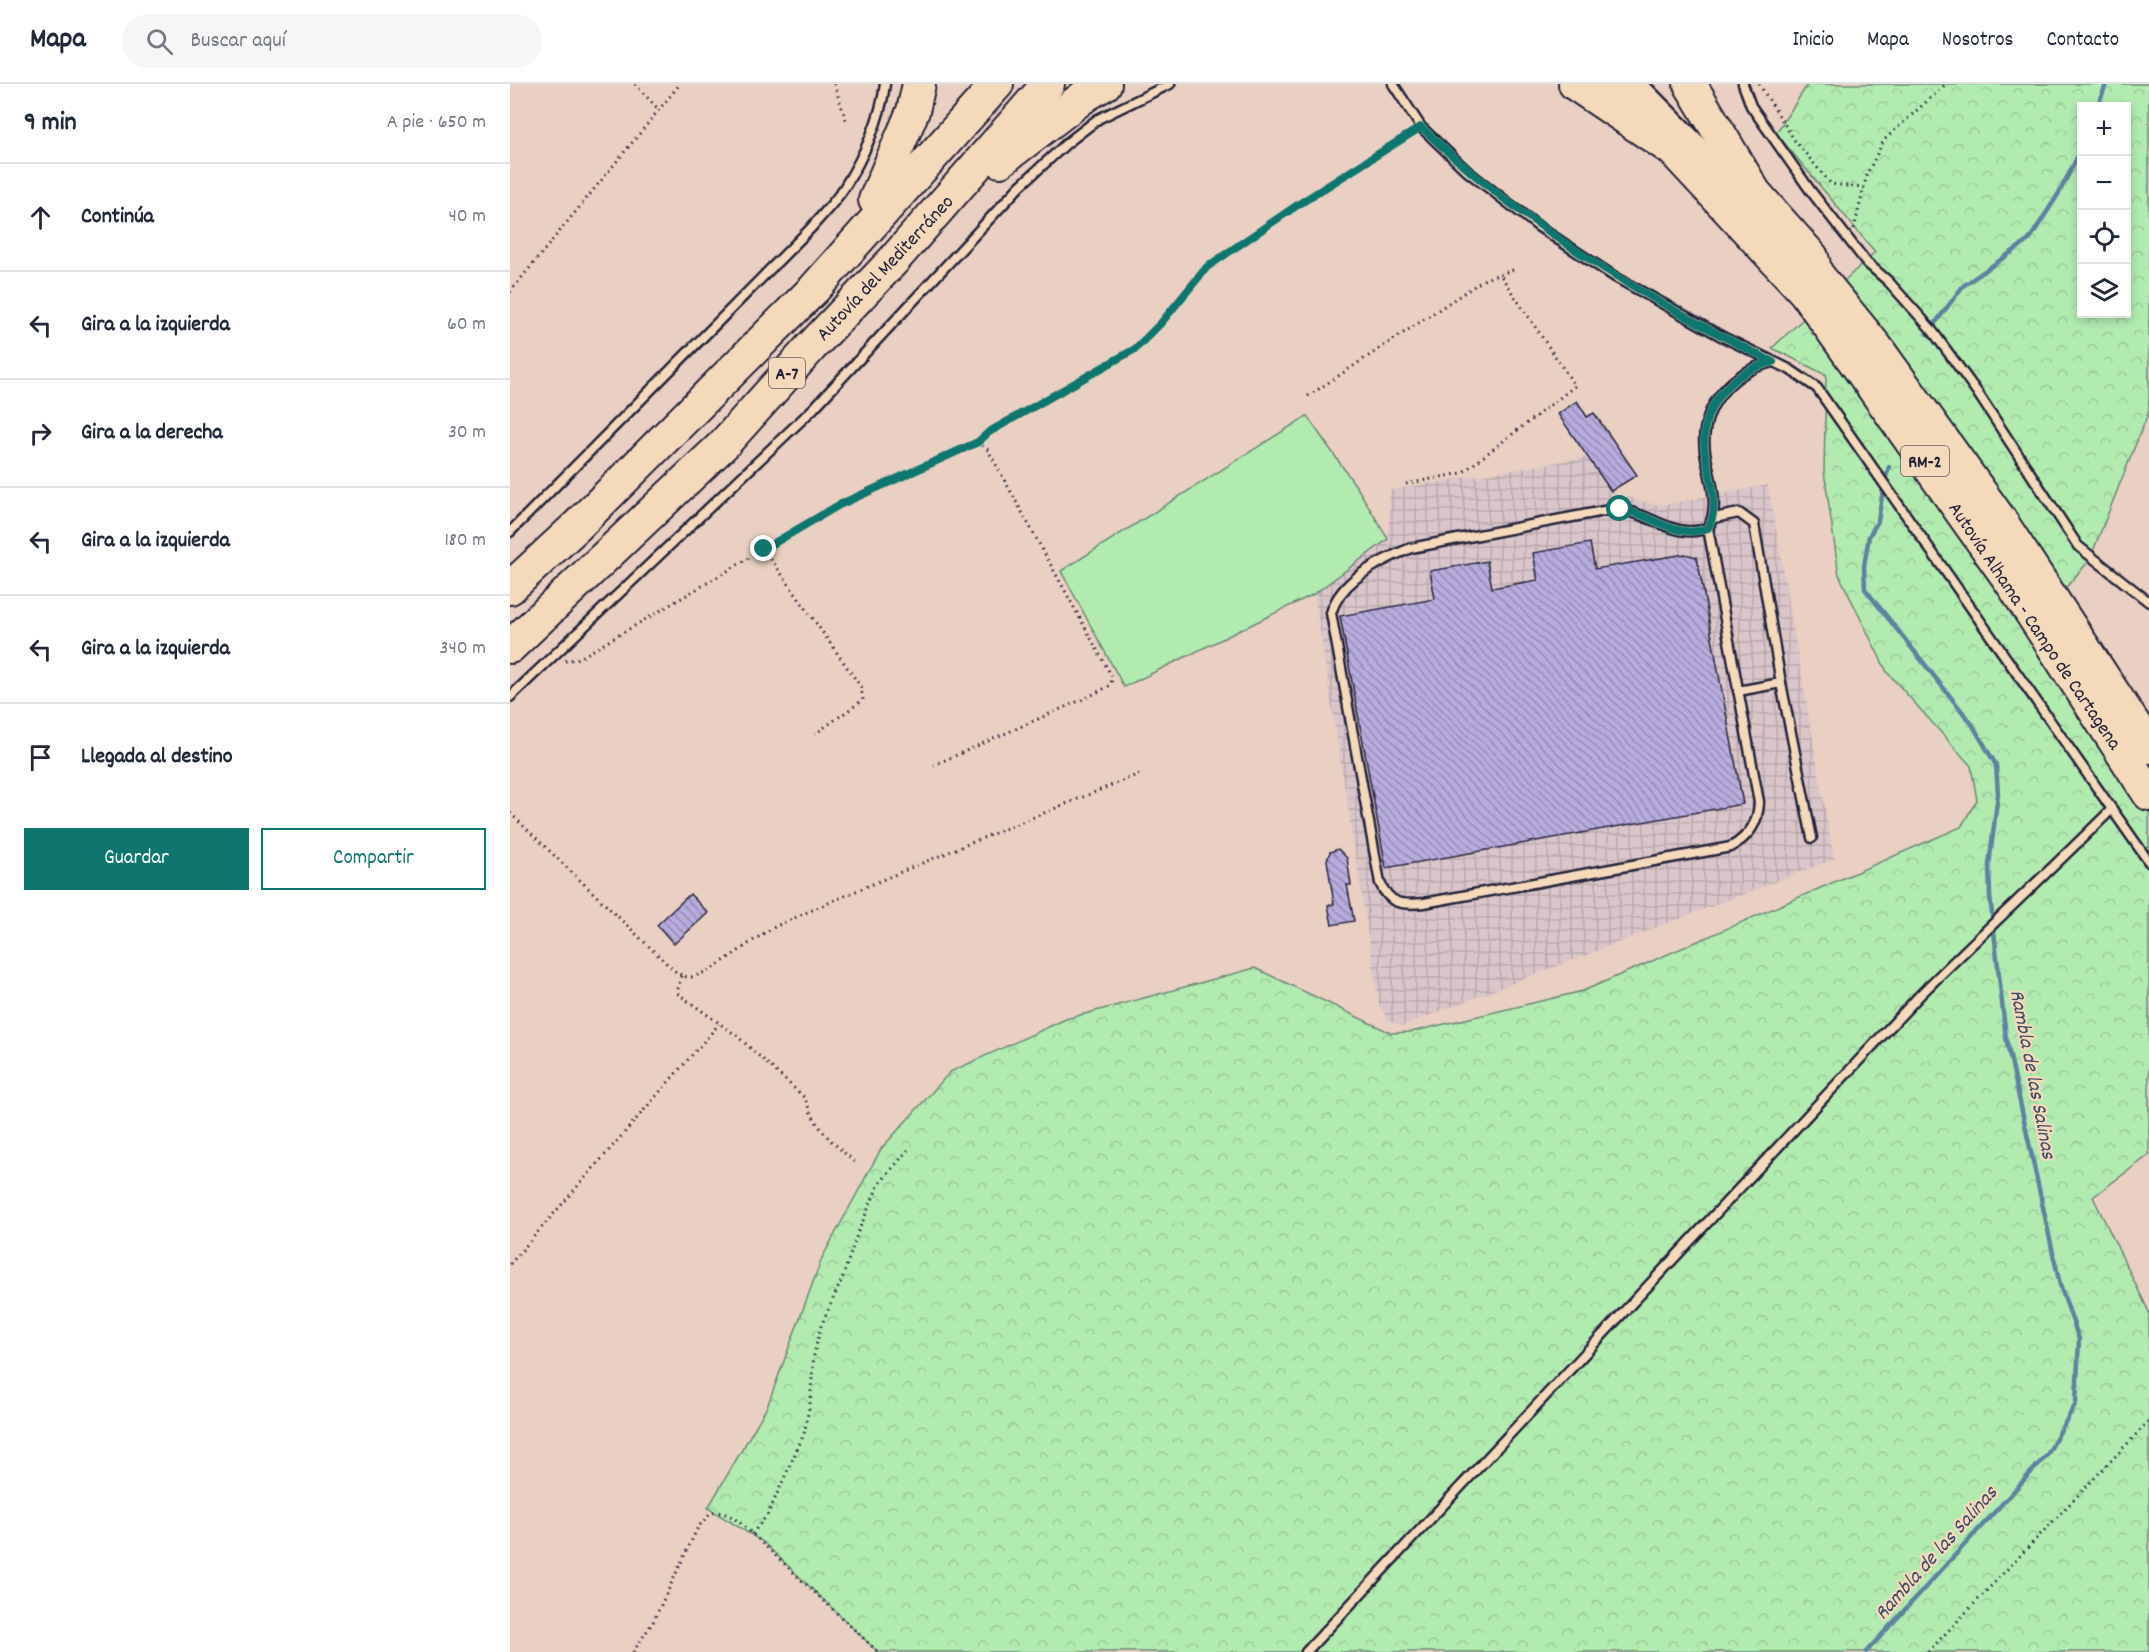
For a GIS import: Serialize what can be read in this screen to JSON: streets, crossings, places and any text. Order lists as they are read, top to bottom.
{
  "streets": {
    "highway": [
      "Autovía del Mediterráneo",
      "A-7",
      "RM-2",
      "Autovía Alhama - Campo de Cartagena"
    ]
  },
  "crossings": [
    ["RM-2", "Autovía Alhama - Campo de Cartagena"]
  ],
  "water": ["Rambla de las Salinas"],
  "page": {
    "header": "Mapa",
    "search": "Buscar aquí",
    "nav": [
      "Inicio",
      "Mapa",
      "Nosotros",
      "Contacto"
    ],
    "heading": ["9 min", "A pie · 650 m"],
    "map_buttons": ["+", "−"],
    "list": [
      ["Continúa", "40 m"],
      ["Gira a la izquierda", "60 m"],
      ["Gira a la derecha", "30 m"],
      ["Gira a la izquierda", "180 m"],
      ["Gira a la izquierda", "340 m"],
      "Llegada al destino"
    ],
    "buttons": ["Guardar", "Compartir"]
  }
}
